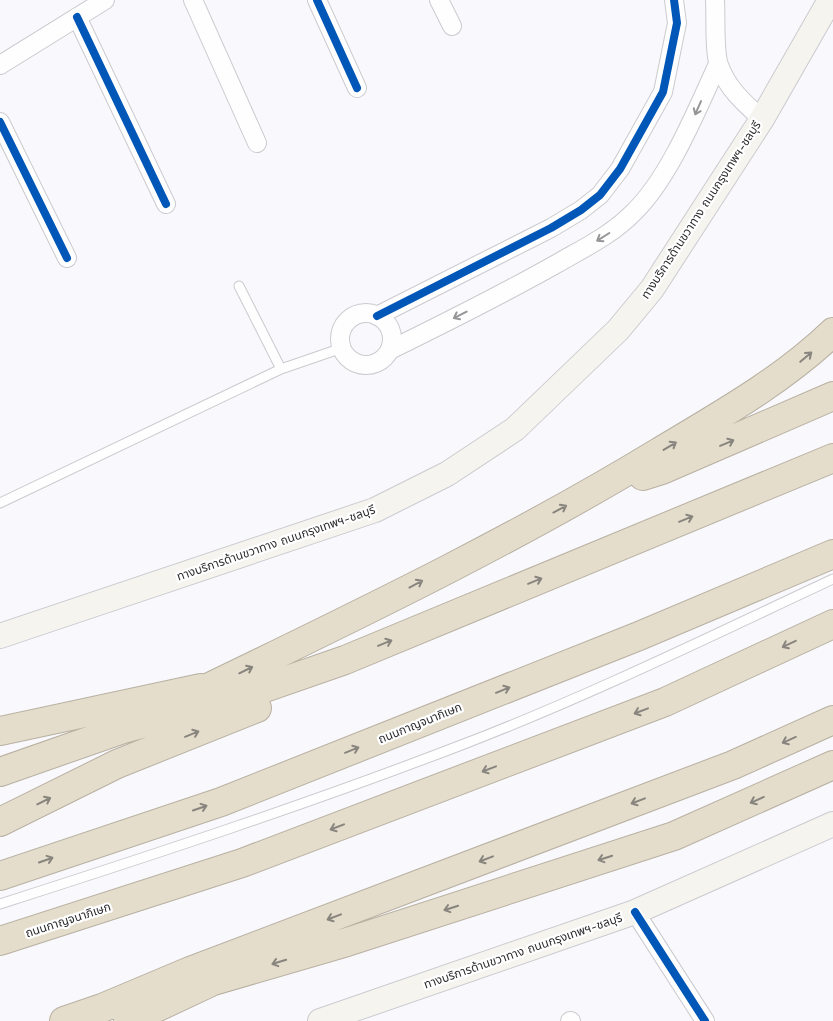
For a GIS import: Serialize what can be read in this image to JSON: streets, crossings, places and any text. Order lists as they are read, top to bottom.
{
  "streets": {
    "highway": ["ถนนกาญจนาภิเษก"],
    "main road": ["ทางบริการด้านขวาทาง ถนนกรุงเทพฯ-ชลบุรี"]
  }
}
